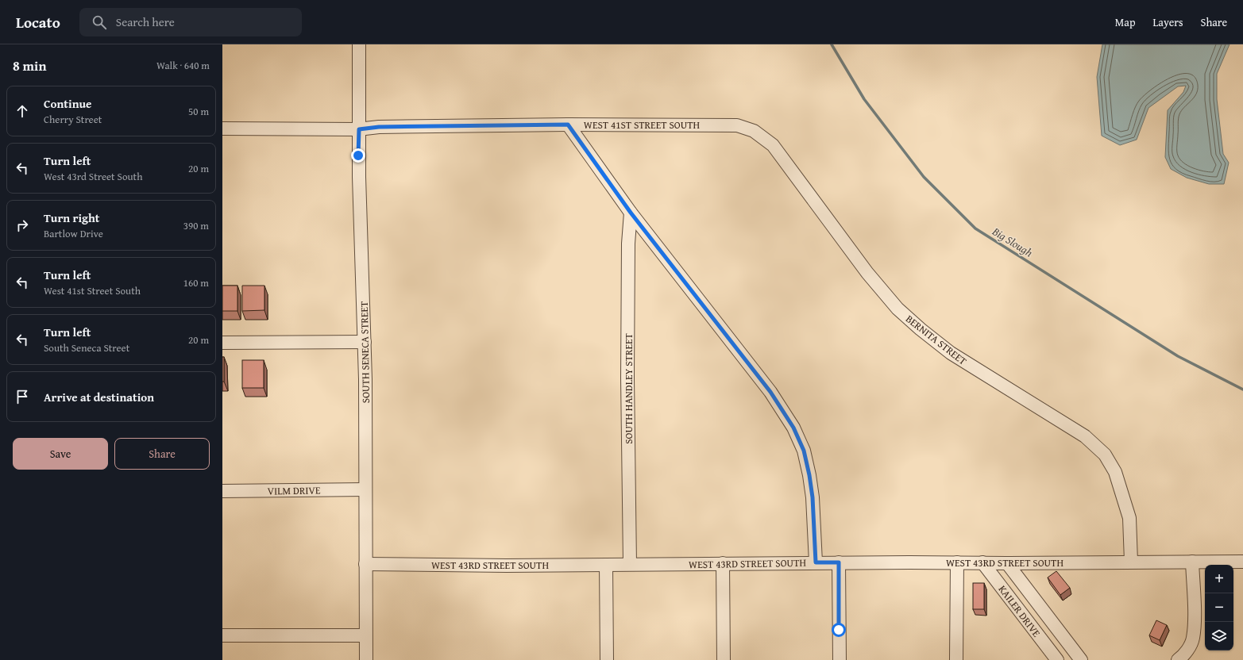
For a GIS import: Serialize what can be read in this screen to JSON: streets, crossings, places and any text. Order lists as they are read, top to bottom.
{
  "streets": {
    "street": [
      "WEST 41ST STREET SOUTH",
      "BERNITA STREET",
      "SOUTH SENECA STREET",
      "SOUTH HANDLEY STREET",
      "VILM DRIVE",
      "WEST 43RD STREET SOUTH",
      "KAILER DRIVE"
    ]
  },
  "crossings": [
    ["WEST 41ST STREET SOUTH", "BERNITA STREET"],
    ["WEST 41ST STREET SOUTH", "SOUTH SENECA STREET"],
    ["BERNITA STREET", "WEST 43RD STREET SOUTH"],
    ["SOUTH SENECA STREET", "VILM DRIVE"],
    ["SOUTH SENECA STREET", "WEST 43RD STREET SOUTH"],
    ["SOUTH HANDLEY STREET", "WEST 43RD STREET SOUTH"],
    ["WEST 43RD STREET SOUTH", "KAILER DRIVE"]
  ],
  "water": ["Big Slough"],
  "page": {
    "header": "Locato",
    "search": "Search here",
    "nav": ["Map", "Layers", "Share"],
    "heading": ["8 min", "Walk · 640 m"],
    "list": [
      ["Continue", "Cherry Street", "50 m"],
      ["Turn left", "West 43rd Street South", "20 m"],
      ["Turn right", "Bartlow Drive", "390 m"],
      ["Turn left", "West 41st Street South", "160 m"],
      ["Turn left", "South Seneca Street", "20 m"],
      "Arrive at destination"
    ],
    "buttons": ["Save", "Share"],
    "map_buttons": ["+", "−"]
  }
}
